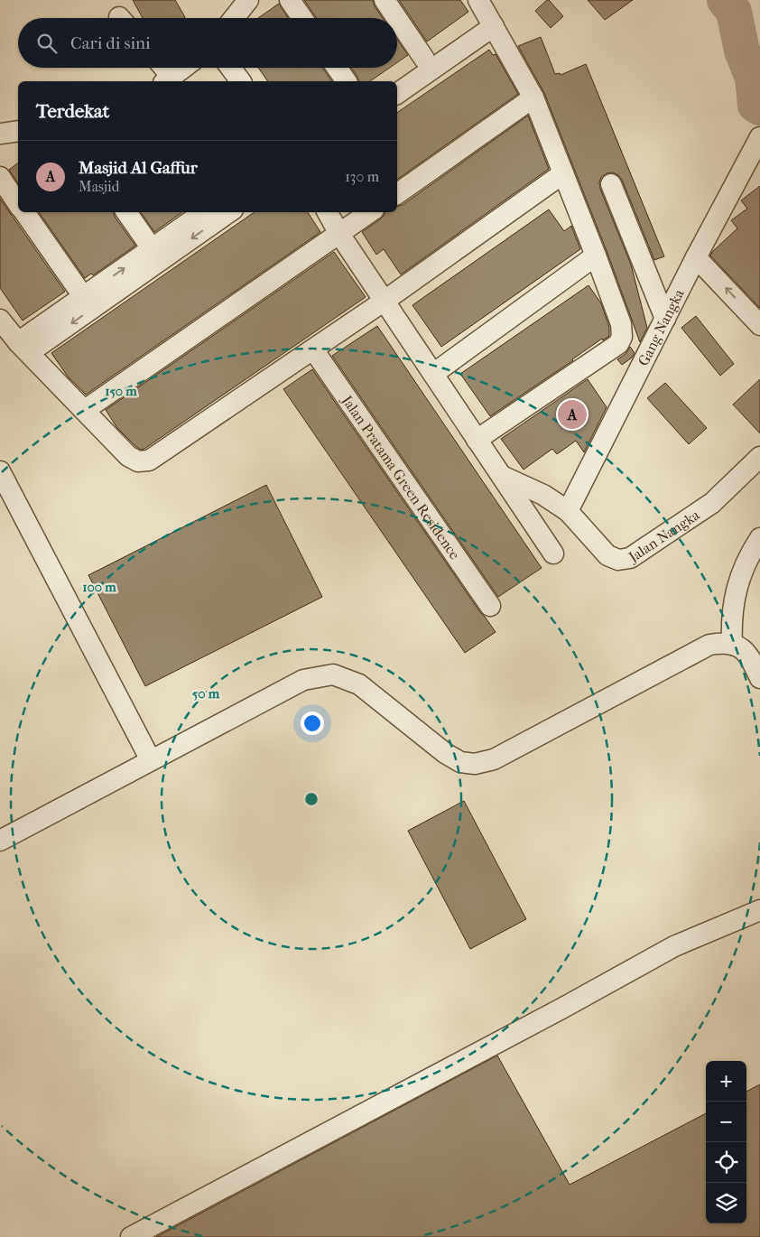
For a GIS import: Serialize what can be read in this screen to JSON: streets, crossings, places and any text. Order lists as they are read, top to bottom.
{
  "streets": {
    "street": ["Gang Nangka", "Jalan Pratama Green Residence", "Jalan Nangka"]
  },
  "crossings": [
    ["Gang Nangka", "Jalan Nangka"]
  ],
  "page": {
    "search": "Cari di sini",
    "heading": "Terdekat",
    "list": [
      {
        "mark": "A",
        "name": "Masjid Al Gaffur",
        "note": "Masjid",
        "value": "130 m"
      }
    ],
    "pins": "A",
    "map_buttons": ["+", "−"]
  },
  "rings": ["150 m", "100 m", "50 m"]
}
